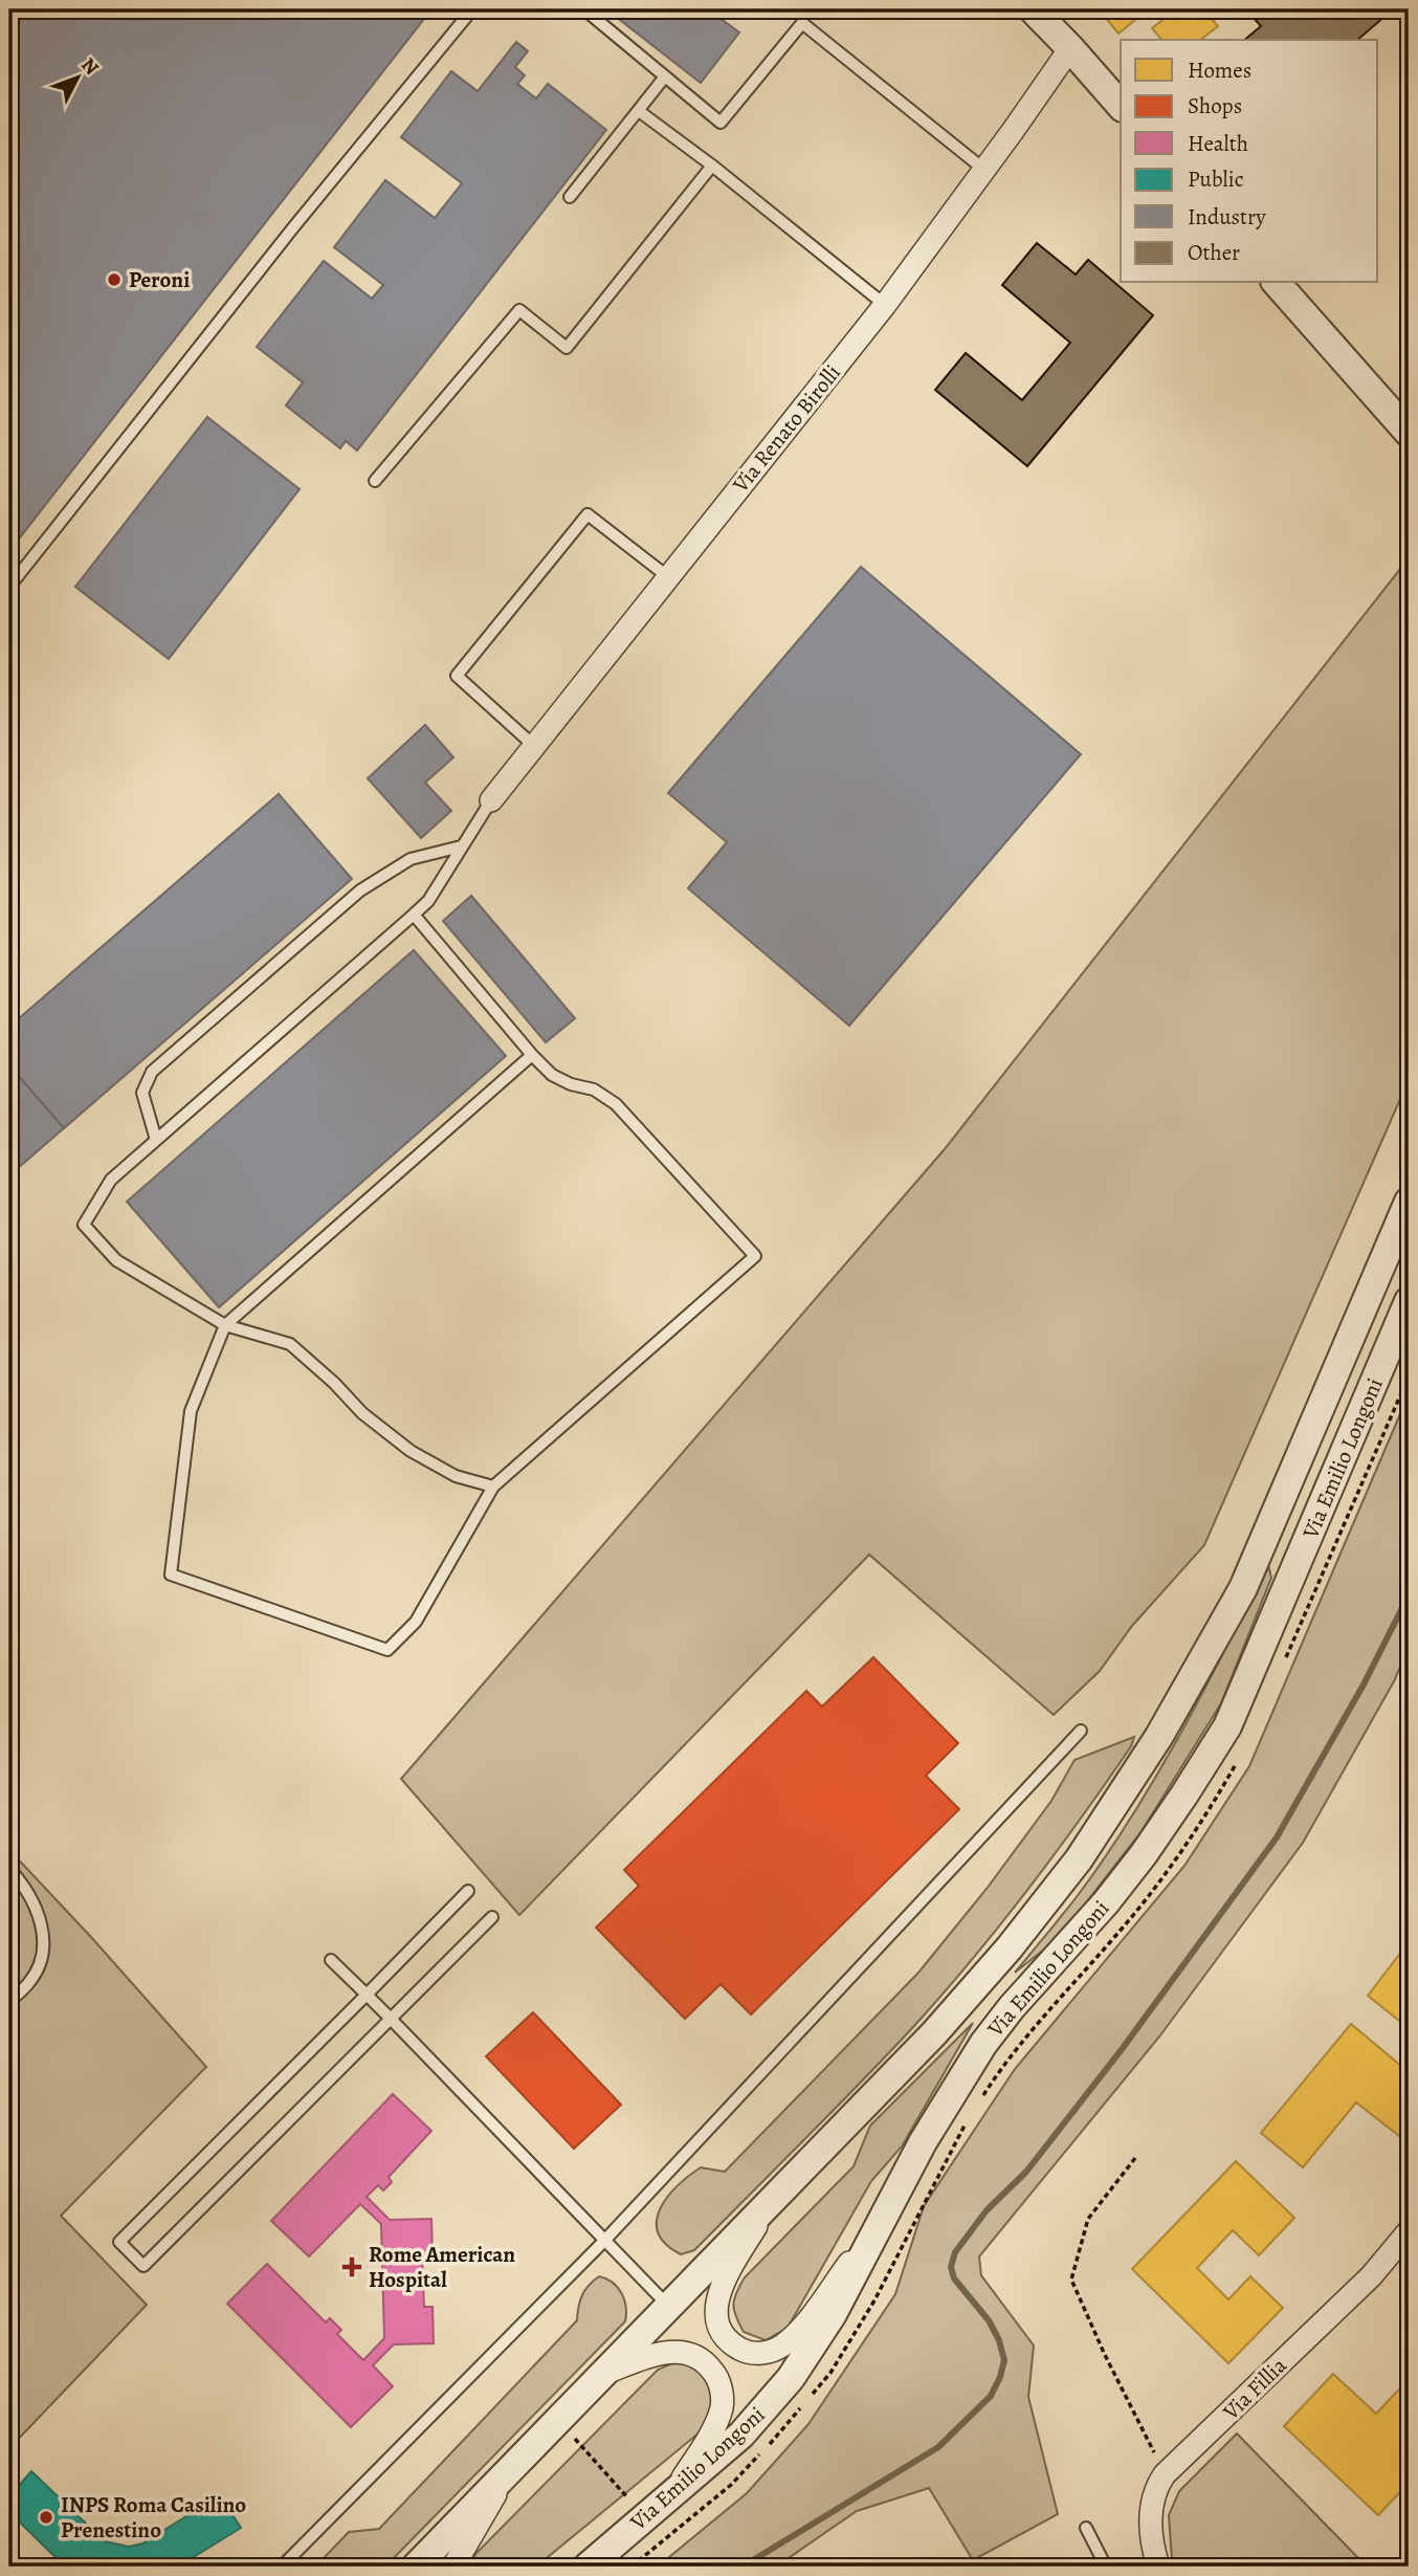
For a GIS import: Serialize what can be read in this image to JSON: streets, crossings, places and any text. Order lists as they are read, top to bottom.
{
  "streets": {
    "street": ["Via Renato Birolli", "Via Emilio Longoni", "Via Fillia"]
  },
  "places": {
    "other": ["Peroni", "INPS Roma Casilino Prenestino"],
    "health": ["Rome American Hospital"]
  },
  "legend": [
    "Homes",
    "Shops",
    "Health",
    "Public",
    "Industry",
    "Other"
  ],
  "north": "top right"
}
